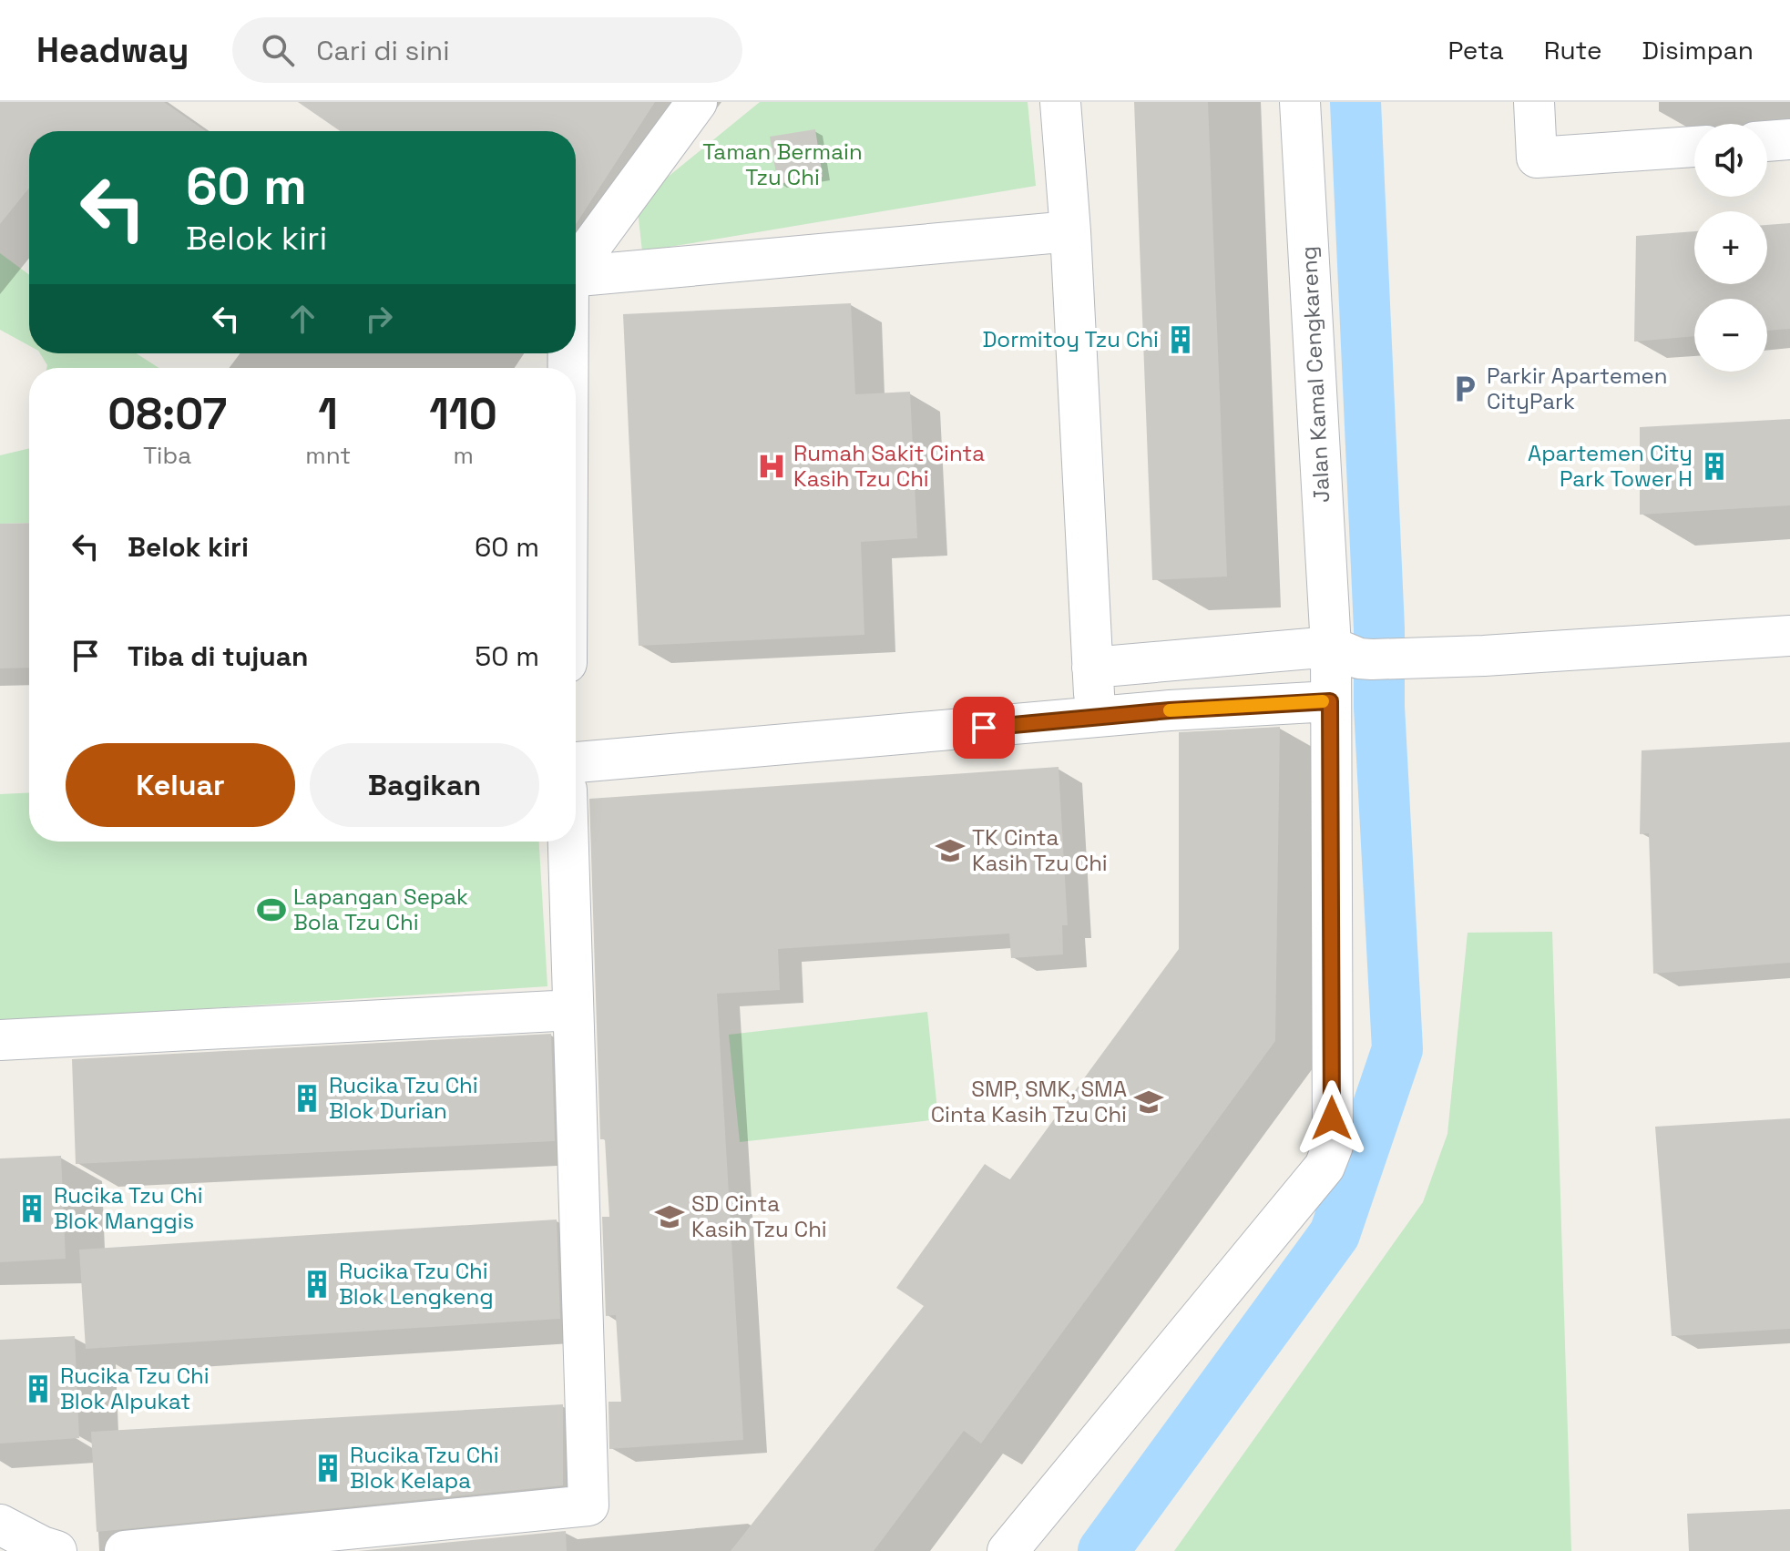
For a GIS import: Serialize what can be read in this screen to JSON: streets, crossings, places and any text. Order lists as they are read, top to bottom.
{
  "streets": {
    "street": ["Jalan Kamal Cengkareng"]
  },
  "parks": ["Taman Bermain Tzu Chi"],
  "places": {
    "building": [
      "Dormitoy Tzu Chi",
      "Apartemen City Park Tower H",
      "Rucika Tzu Chi Blok Durian",
      "Rucika Tzu Chi Blok Manggis",
      "Rucika Tzu Chi Blok Lengkeng",
      "Rucika Tzu Chi Blok Alpukat",
      "Rucika Tzu Chi Blok Kelapa"
    ],
    "parking": ["Parkir Apartemen CityPark"],
    "hospital": ["Rumah Sakit Cinta Kasih Tzu Chi"],
    "school or university": ["TK Cinta Kasih Tzu Chi", "SMP, SMK, SMA Cinta Kasih Tzu Chi", "SD Cinta Kasih Tzu Chi"],
    "sports": ["Lapangan Sepak Bola Tzu Chi"]
  },
  "page": {
    "header": "Headway",
    "search": "Cari di sini",
    "nav": ["Peta", "Rute", "Disimpan"],
    "map_buttons": ["+", "−"],
    "turn": ["60 m", "Belok kiri"],
    "eta": [
      "08:07",
      "Tiba",
      "1",
      "mnt",
      "110",
      "m"
    ],
    "list": [
      {
        "name": "Belok kiri",
        "value": "60 m"
      },
      {
        "name": "Tiba di tujuan",
        "value": "50 m"
      }
    ],
    "buttons": ["Keluar", "Bagikan"]
  }
}
